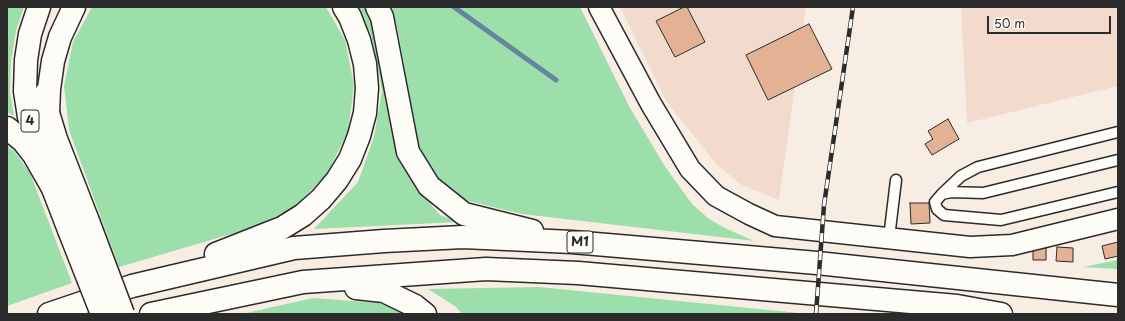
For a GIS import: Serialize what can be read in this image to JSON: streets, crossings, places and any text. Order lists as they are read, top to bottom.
{
  "streets": {
    "main road": ["4", "M1"]
  },
  "scale_bar": "50 m"
}
